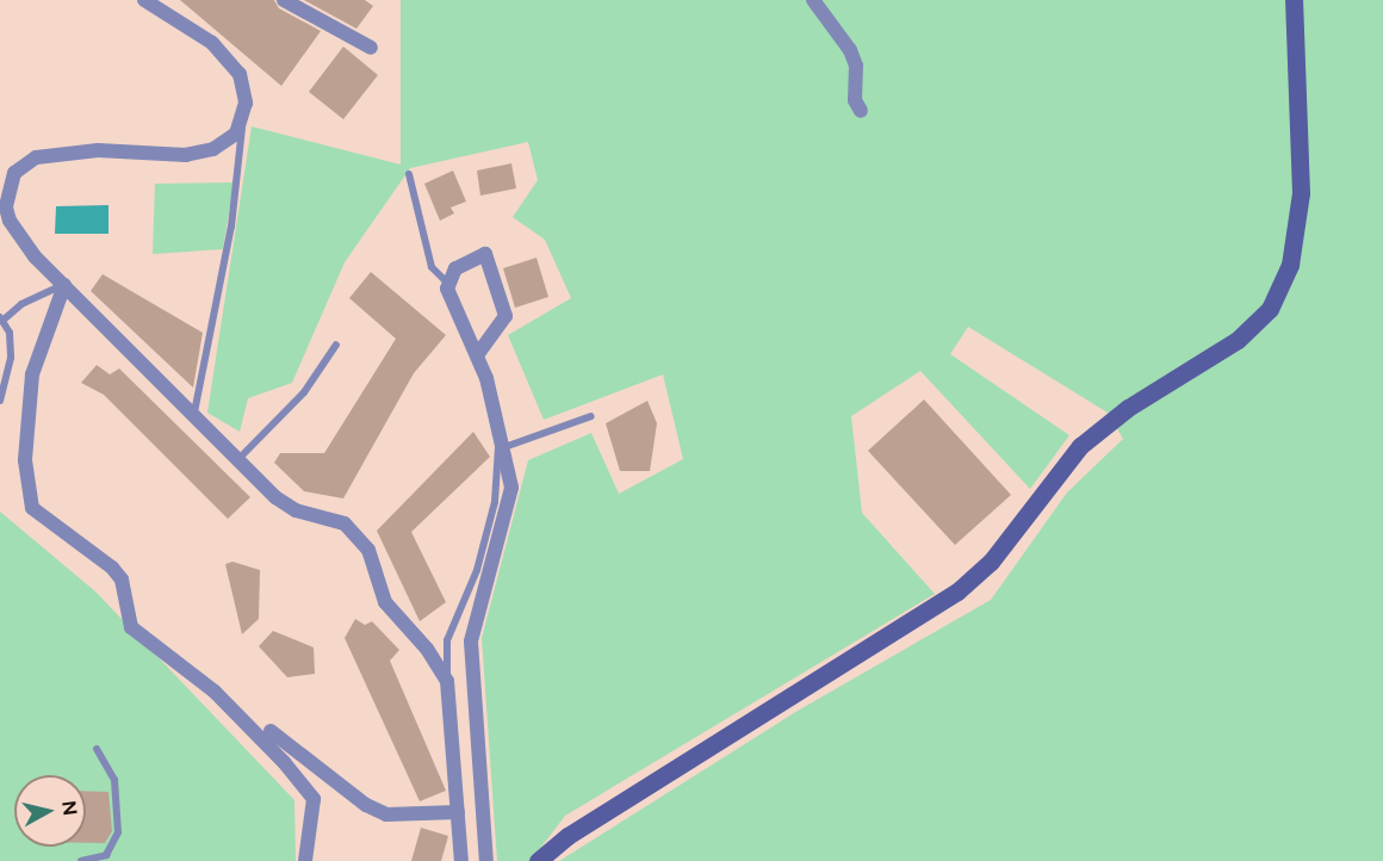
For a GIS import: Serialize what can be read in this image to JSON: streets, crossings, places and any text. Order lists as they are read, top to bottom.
{
  "north": "right"
}
